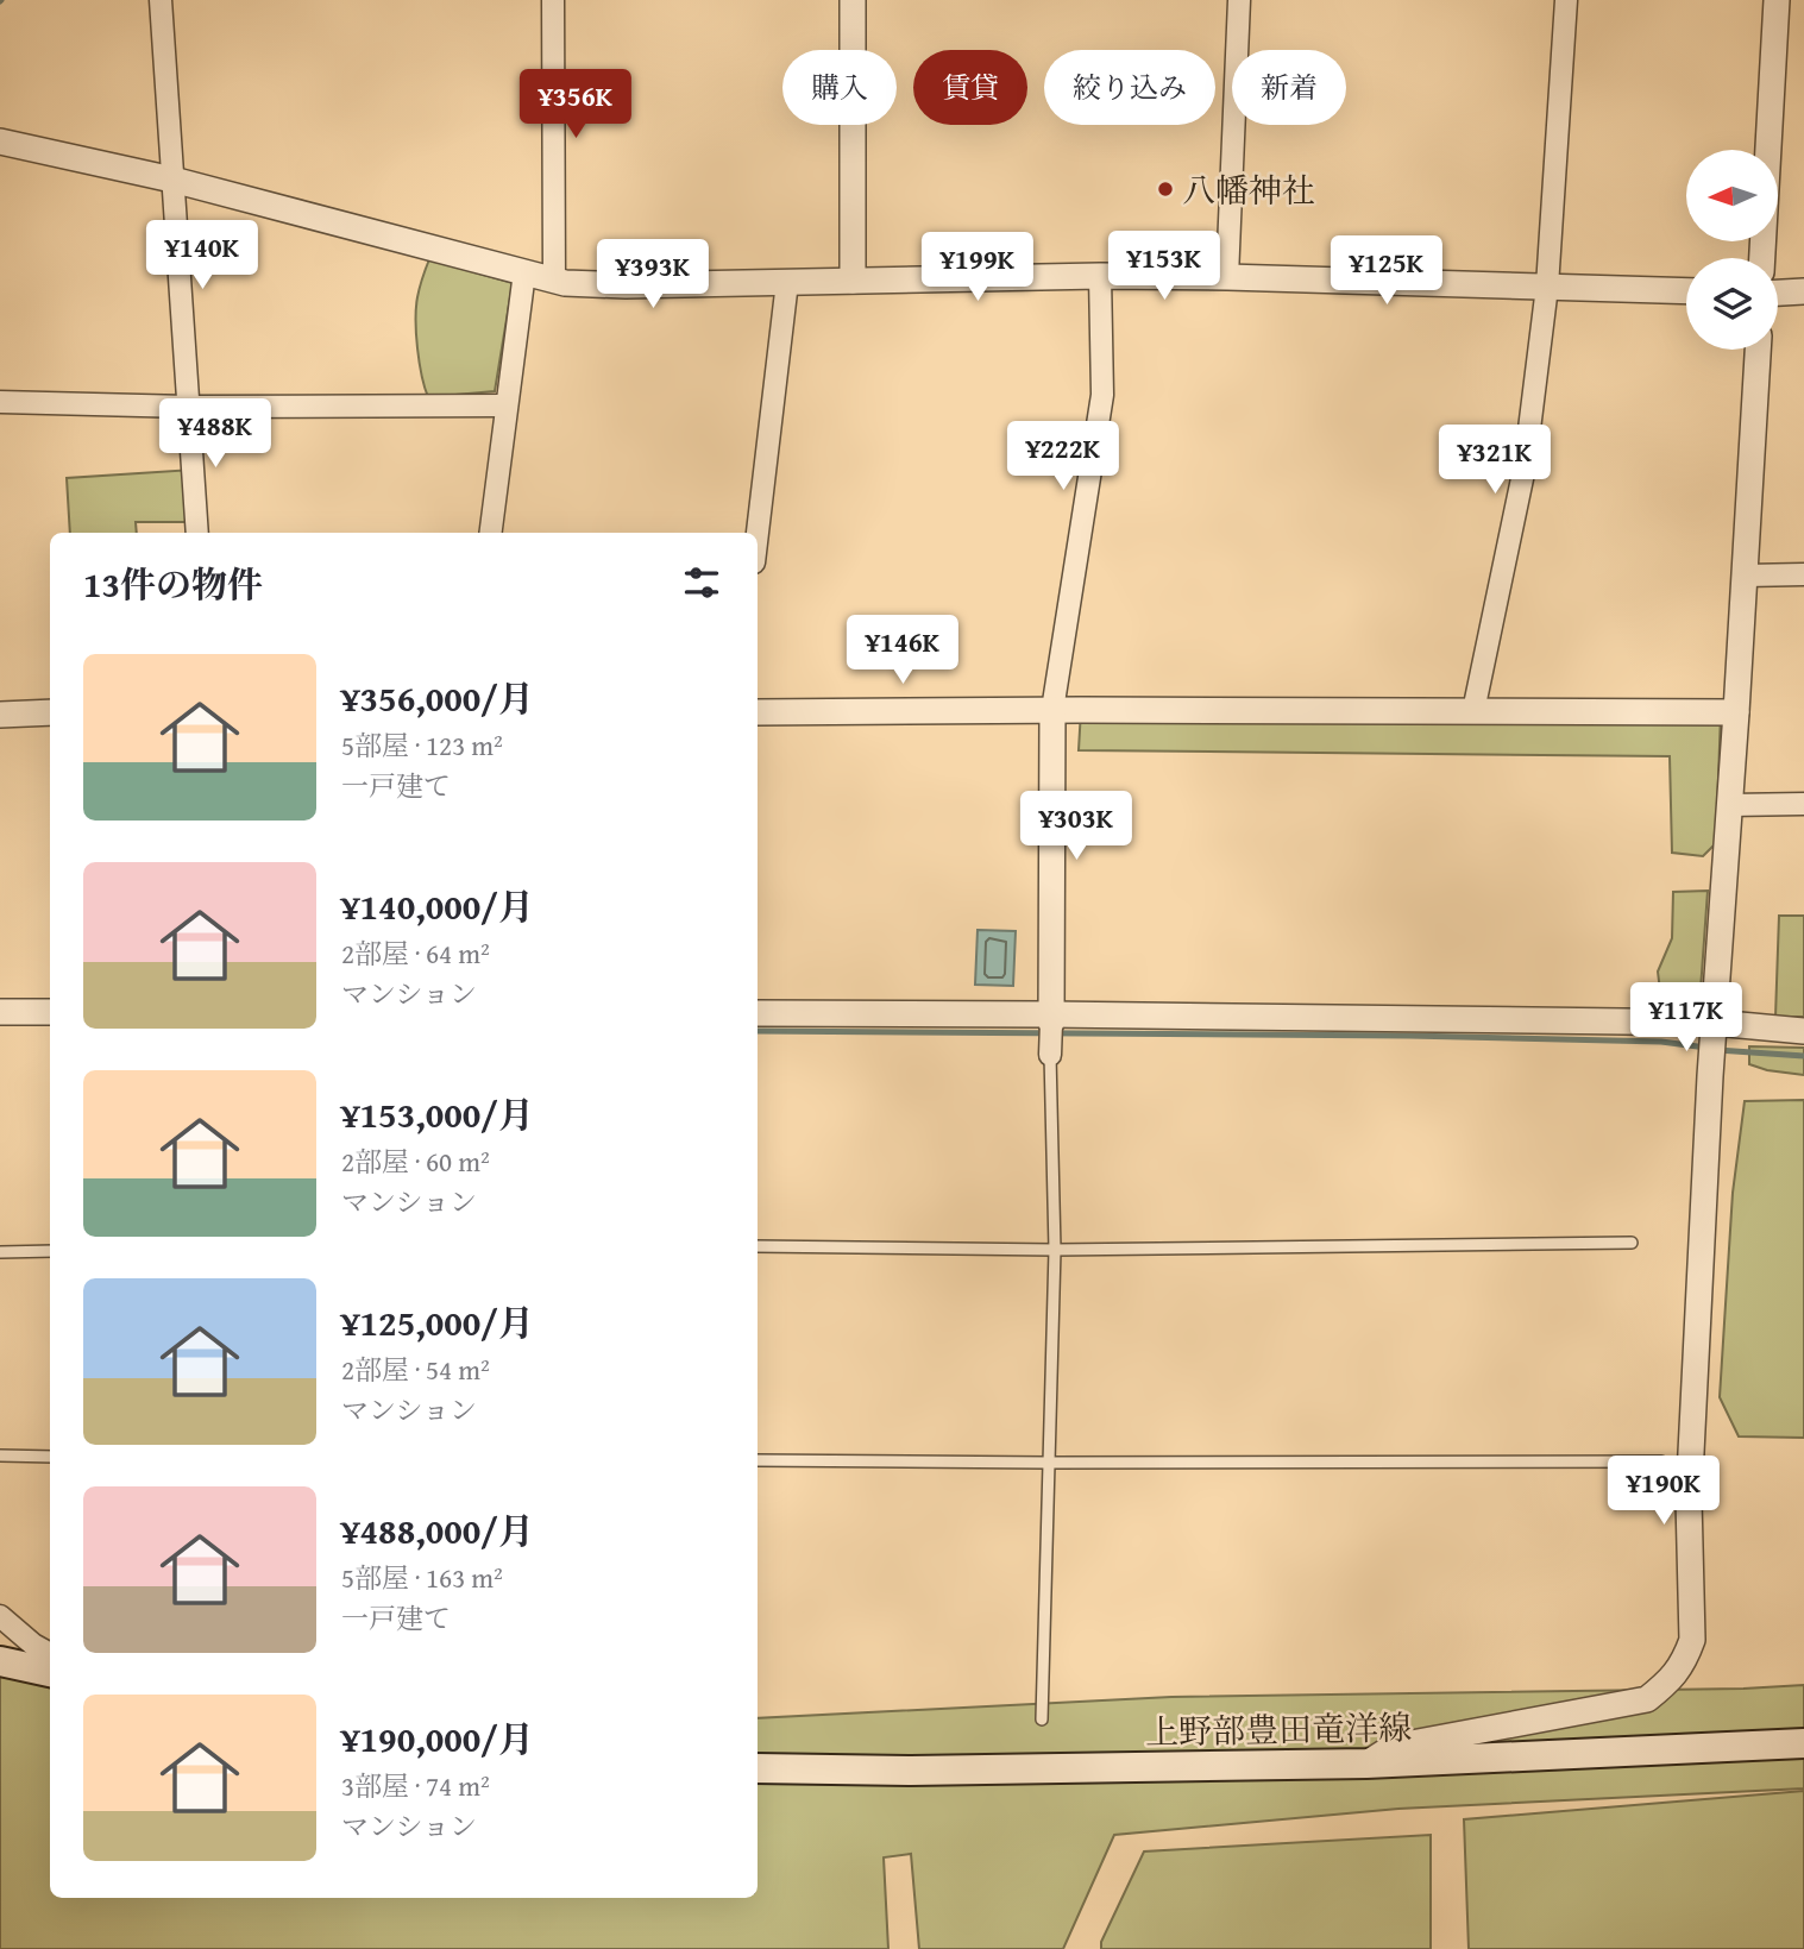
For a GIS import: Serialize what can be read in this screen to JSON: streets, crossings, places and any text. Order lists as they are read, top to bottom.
{
  "streets": {
    "main road": ["上野部豊田竜洋線"]
  },
  "places": ["八幡神社"],
  "north": "left",
  "page": {
    "chip": [
      "購入",
      "賃貸",
      "絞り込み",
      "新着"
    ],
    "price": [
      "¥356K",
      "¥140K",
      "¥153K",
      "¥199K",
      "¥125K",
      "¥393K",
      "¥488K",
      "¥222K",
      "¥321K",
      "¥146K",
      "¥303K",
      "¥117K",
      "¥190K"
    ],
    "heading": "13件の物件",
    "list": [
      {
        "name": "¥356,000/月",
        "note": "5部屋 · 123 m² · 一戸建て"
      },
      {
        "name": "¥140,000/月",
        "note": "2部屋 · 64 m² · マンション"
      },
      {
        "name": "¥153,000/月",
        "note": "2部屋 · 60 m² · マンション"
      },
      {
        "name": "¥125,000/月",
        "note": "2部屋 · 54 m² · マンション"
      },
      {
        "name": "¥488,000/月",
        "note": "5部屋 · 163 m² · 一戸建て"
      },
      {
        "name": "¥190,000/月",
        "note": "3部屋 · 74 m² · マンション"
      }
    ]
  }
}
